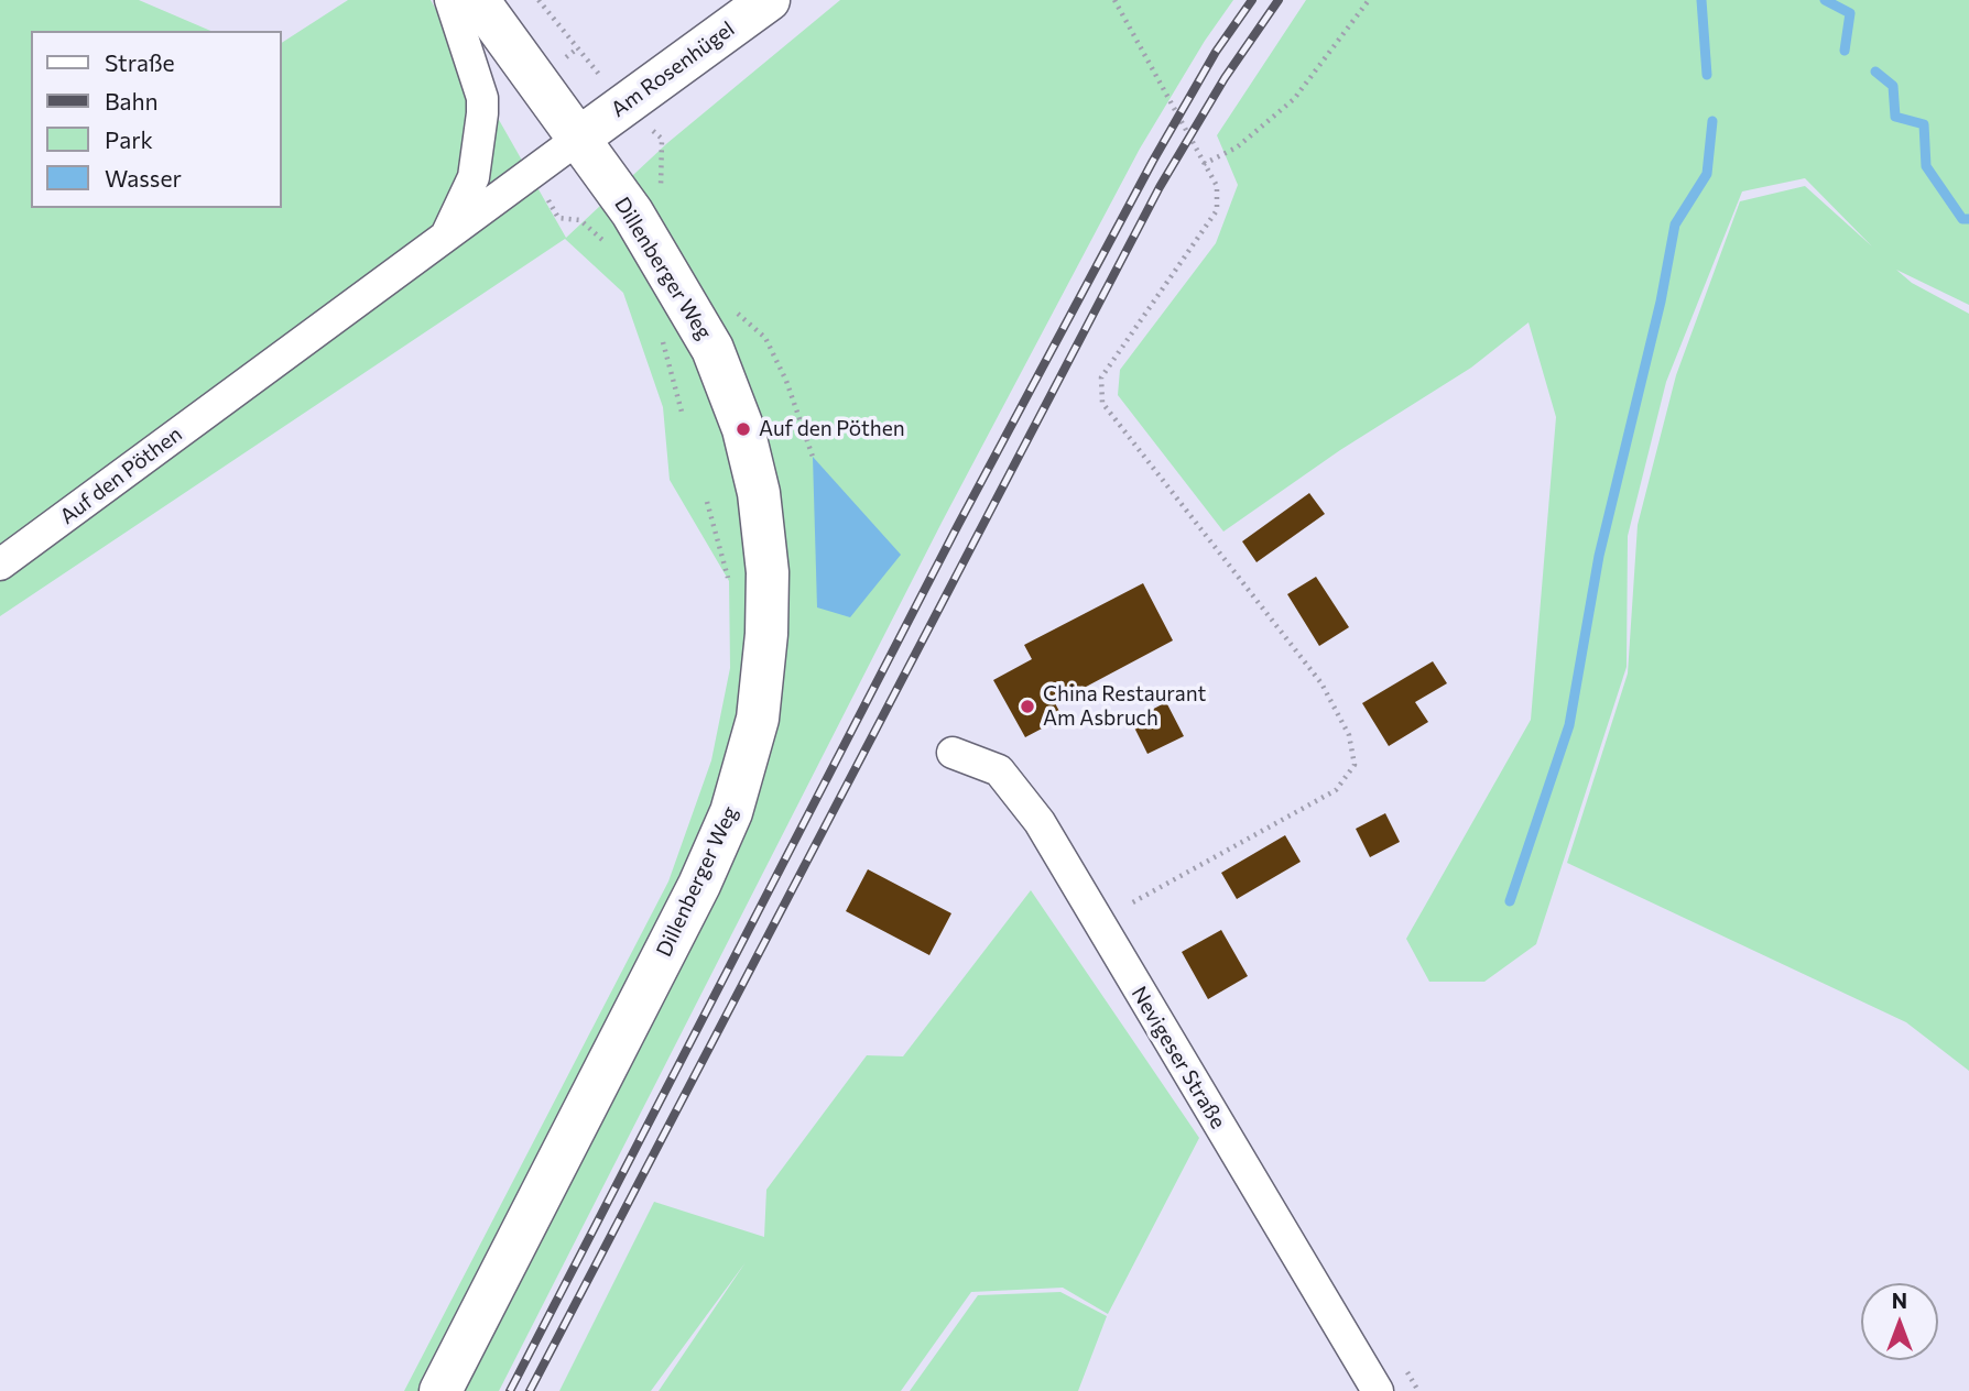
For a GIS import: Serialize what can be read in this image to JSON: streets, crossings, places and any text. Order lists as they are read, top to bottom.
{
  "streets": {
    "main road": ["Am Rosenhügel", "Dillenberger Weg"],
    "street": ["Auf den Pöthen", "Nevigeser Straße"]
  },
  "crossings": [
    ["Am Rosenhügel", "Dillenberger Weg"],
    ["Am Rosenhügel", "Auf den Pöthen"],
    ["Dillenberger Weg", "Auf den Pöthen"]
  ],
  "places": ["Auf den Pöthen", "China Restaurant Am Asbruch"],
  "legend": [
    "Straße",
    "Bahn",
    "Park",
    "Wasser"
  ],
  "north": "top"
}
